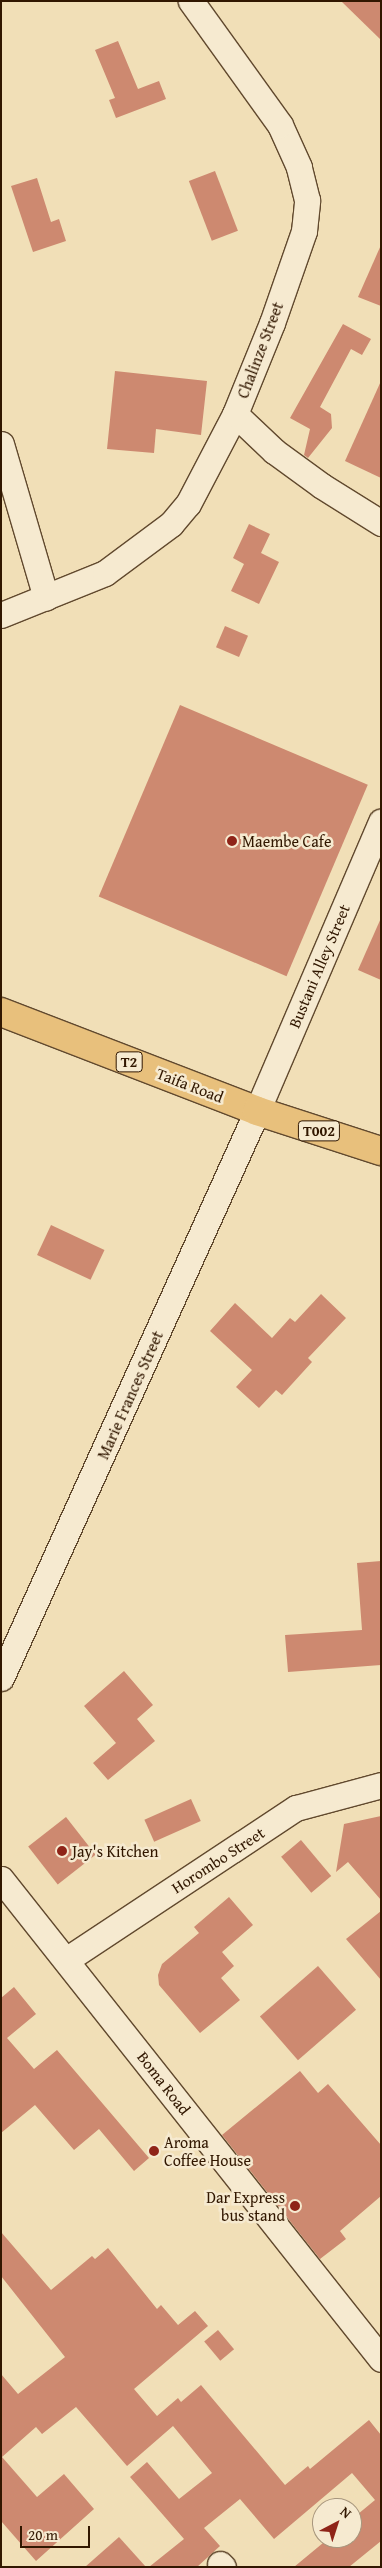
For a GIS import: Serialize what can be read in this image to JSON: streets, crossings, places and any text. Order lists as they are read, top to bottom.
{
  "streets": {
    "highway": ["T2", "Taifa Road", "T002"],
    "street": [
      "Chalinze Street",
      "Bustani Alley Street",
      "Marie Frances Street",
      "Horombo Street",
      "Boma Road"
    ]
  },
  "crossings": [
    ["Bustani Alley Street", "Taifa Road"],
    ["Bustani Alley Street", "Marie Frances Street"],
    ["Taifa Road", "Marie Frances Street"],
    ["Horombo Street", "Boma Road"]
  ],
  "places": [
    "Maembe Cafe",
    "Jay's Kitchen",
    "Aroma Coffee House",
    "Dar Express bus stand"
  ],
  "scale_bar": "20 m",
  "north": "top right"
}
